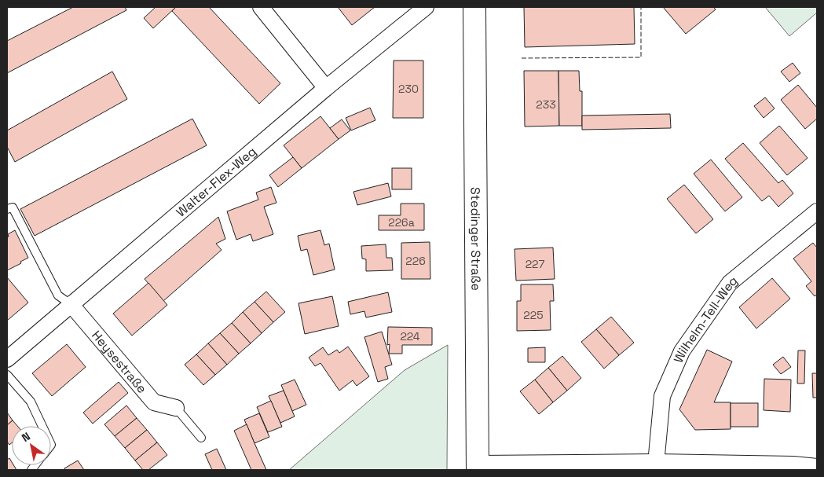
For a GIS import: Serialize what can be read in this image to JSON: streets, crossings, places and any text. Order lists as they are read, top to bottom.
{
  "streets": {
    "main road": ["Stedinger Straße"],
    "street": ["Walter-Flex-Weg", "Wilhelm-Tell-Weg", "Heysestraße"]
  },
  "crossings": [
    ["Walter-Flex-Weg", "Heysestraße"]
  ],
  "house_numbers": [
    "230",
    "233",
    "226a",
    "226",
    "227",
    "225",
    "224"
  ],
  "north": "top left"
}
